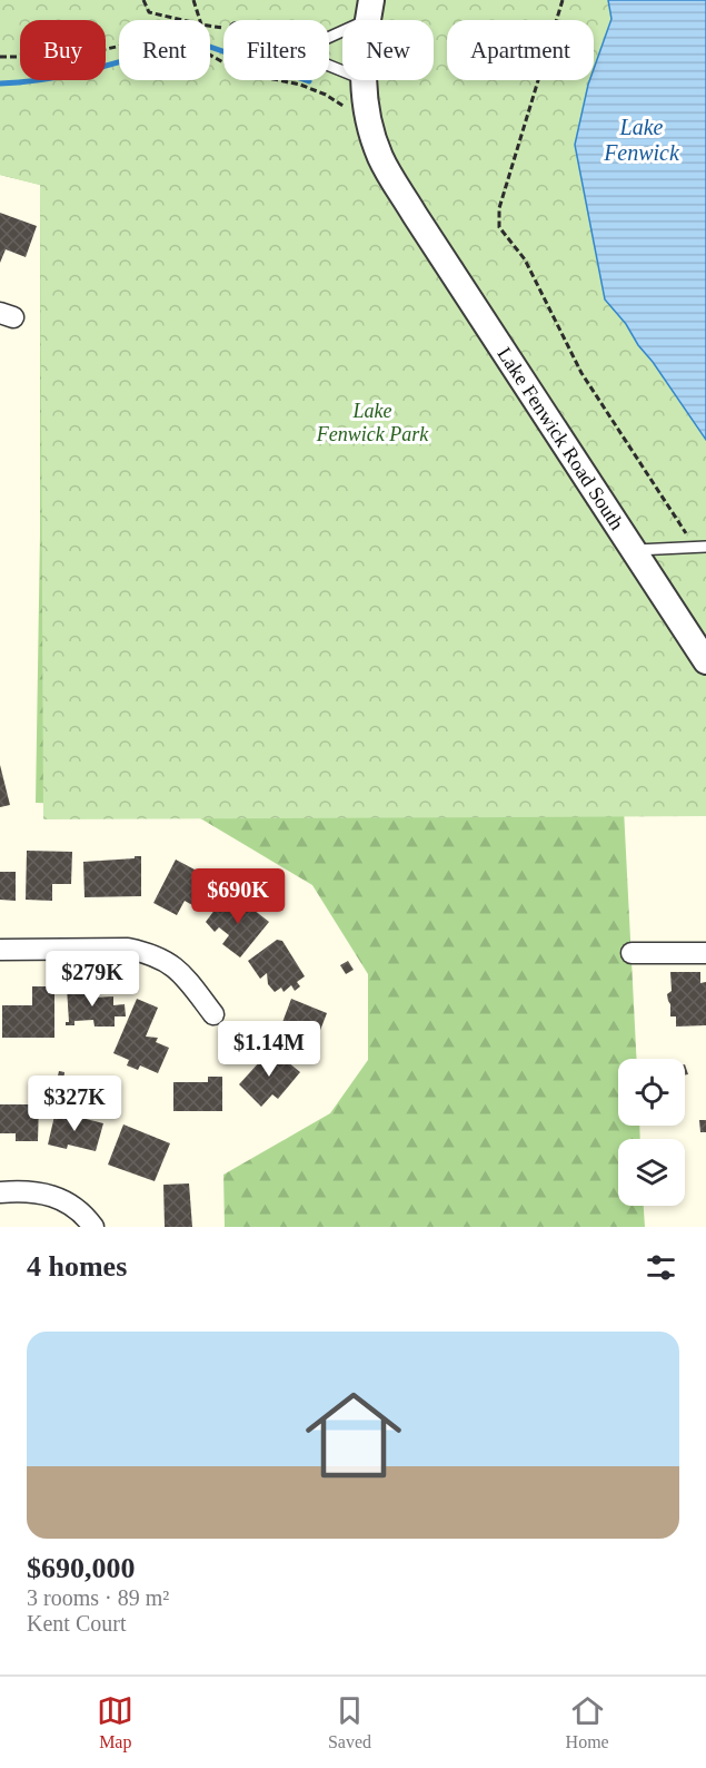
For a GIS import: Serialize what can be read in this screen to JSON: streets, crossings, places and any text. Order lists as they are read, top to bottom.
{
  "streets": {
    "street": ["Lake Fenwick Road South"]
  },
  "water": ["Lake Fenwick"],
  "parks": ["Lake Fenwick Park"],
  "page": {
    "chip": [
      "Buy",
      "Rent",
      "Filters",
      "New",
      "Apartment"
    ],
    "price": [
      "$690K",
      "$279K",
      "$1.14M",
      "$327K"
    ],
    "heading": "4 homes",
    "list": [
      {
        "name": "$690,000",
        "note": "3 rooms · 89 m² · Kent Court"
      }
    ],
    "tabs": ["Map", "Saved", "Home"]
  }
}
